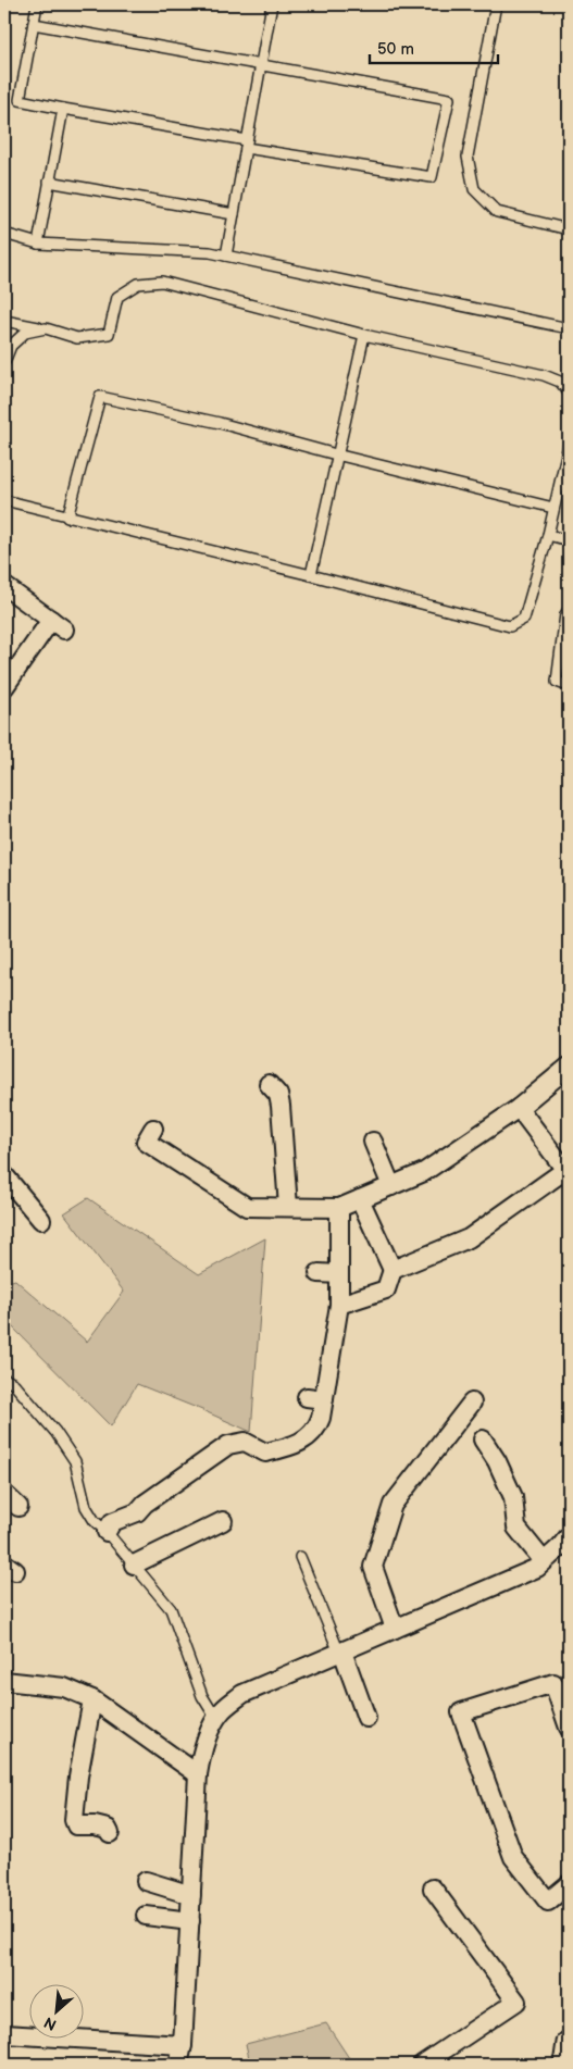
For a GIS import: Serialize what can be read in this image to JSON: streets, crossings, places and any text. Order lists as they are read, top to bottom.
{
  "scale_bar": "50 m",
  "north": "bottom left"
}
